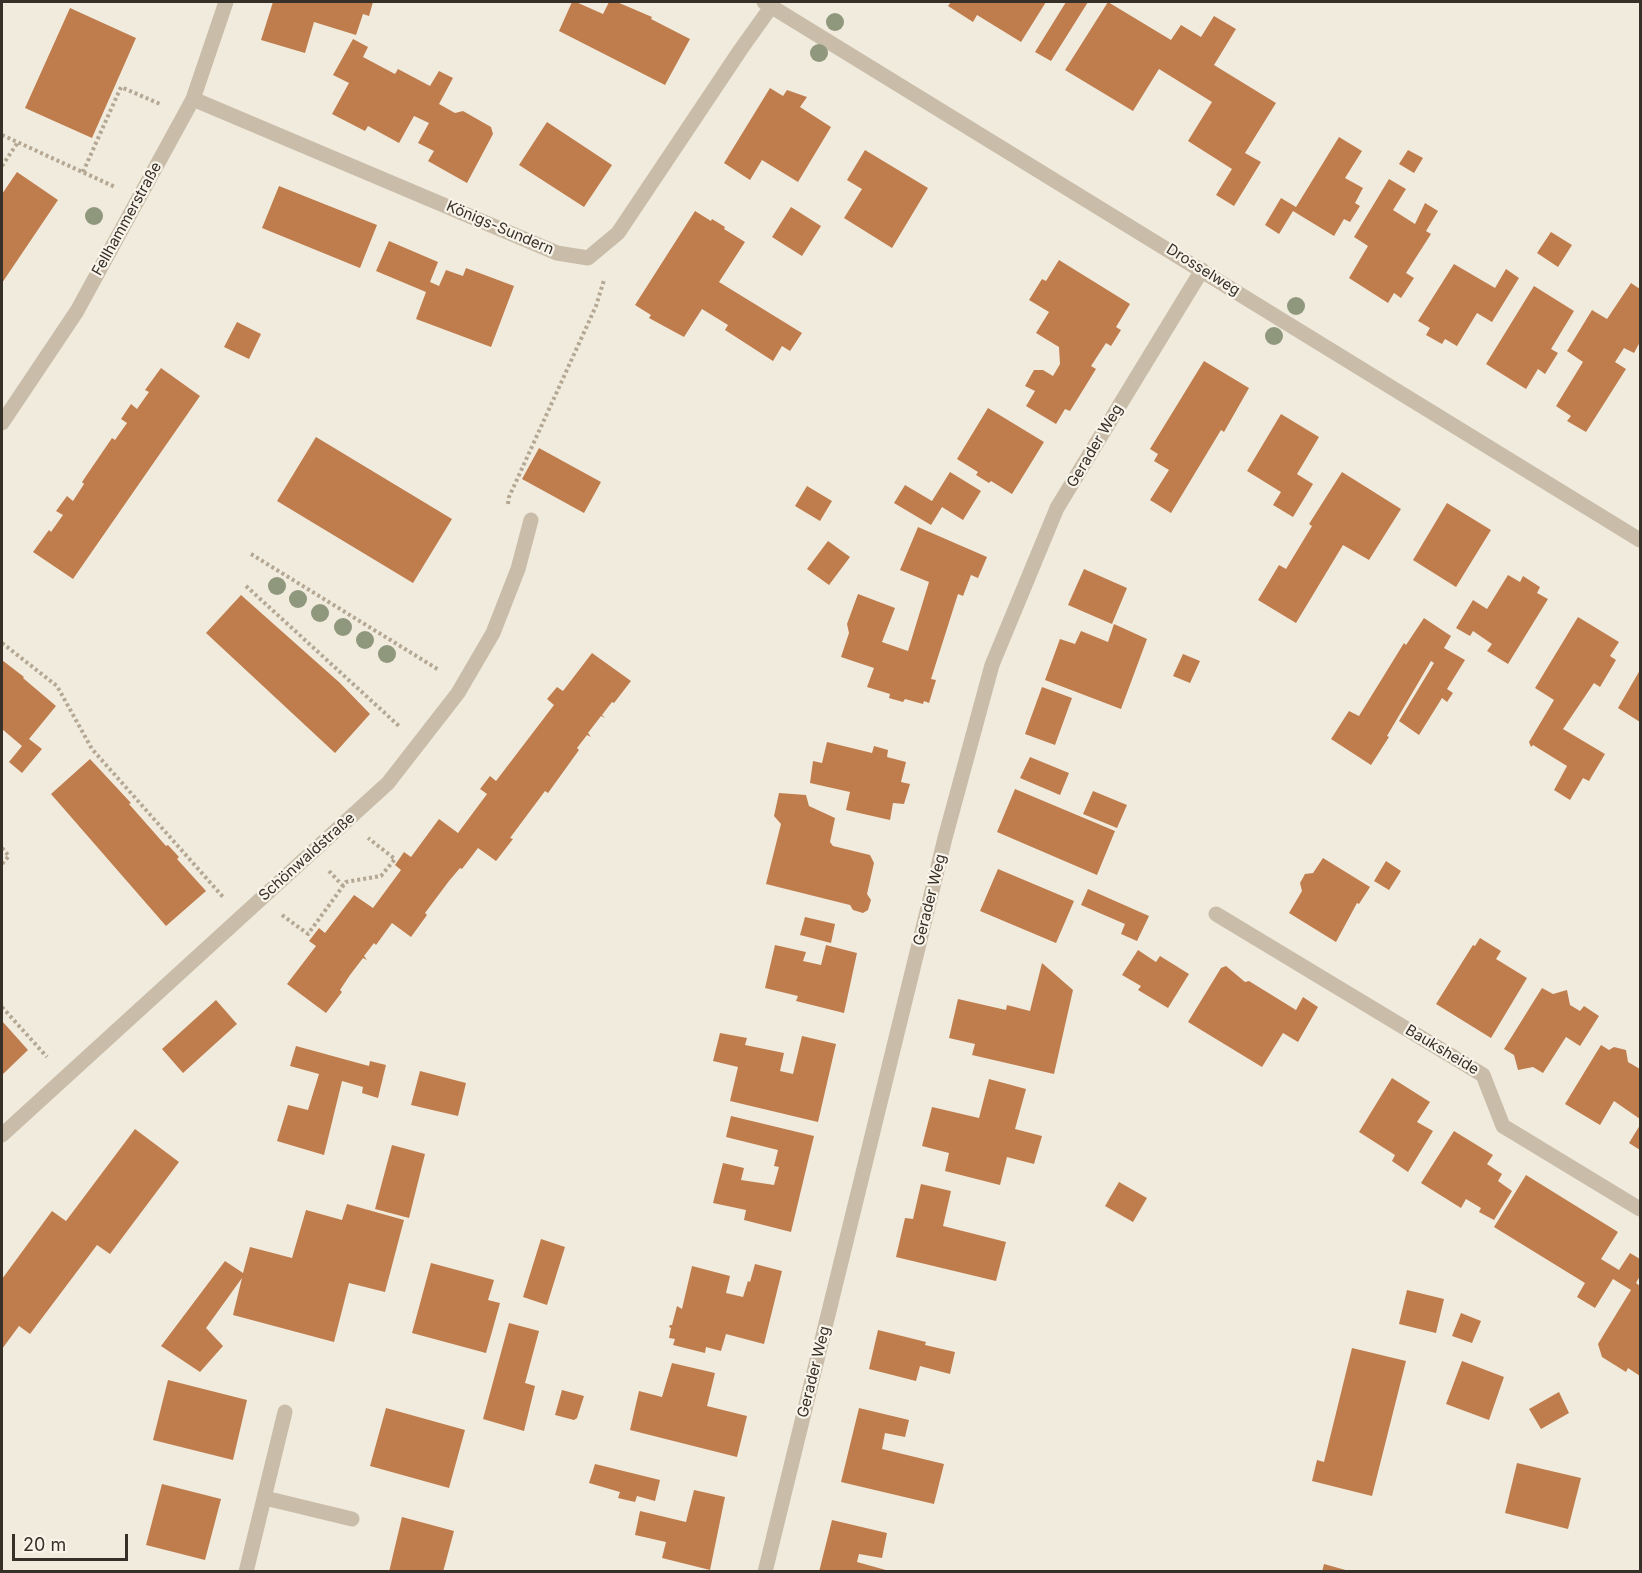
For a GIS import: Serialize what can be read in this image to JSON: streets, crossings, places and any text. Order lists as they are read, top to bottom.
{
  "streets": {
    "street": [
      "Fellhammerstraße",
      "Königs-Sundern",
      "Drosselweg",
      "Gerader Weg",
      "Schönwaldstraße",
      "Bauksheide"
    ]
  },
  "crossings": [
    ["Fellhammerstraße", "Königs-Sundern"],
    ["Königs-Sundern", "Drosselweg"],
    ["Drosselweg", "Gerader Weg"]
  ],
  "scale_bar": "20 m"
}
